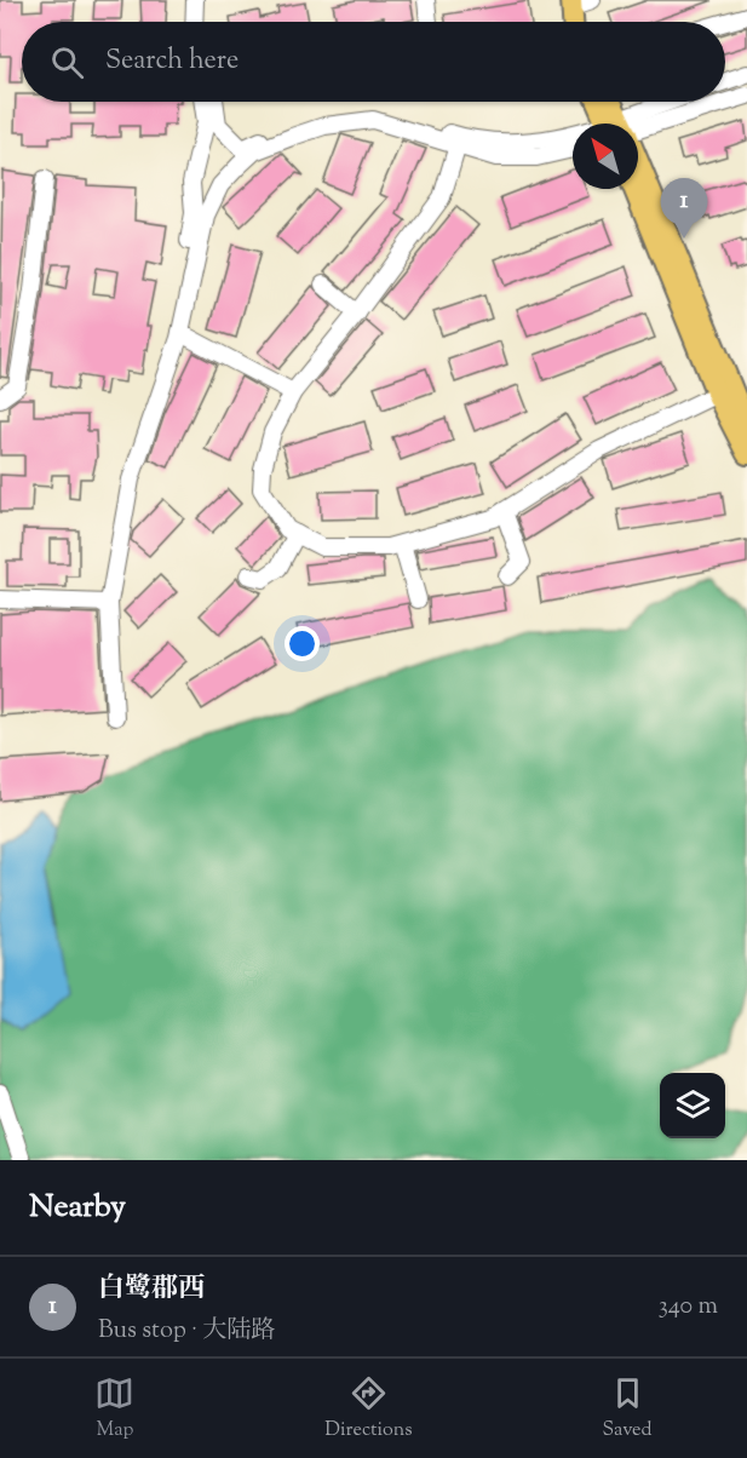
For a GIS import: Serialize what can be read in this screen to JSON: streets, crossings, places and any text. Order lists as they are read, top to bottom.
{
  "north": "top left",
  "page": {
    "search": "Search here",
    "pins": "1",
    "heading": "Nearby",
    "list": [
      {
        "mark": "1",
        "name": "白鹭郡西",
        "note": "Bus stop · 大陆路",
        "value": "340 m"
      }
    ],
    "nav": ["Map", "Directions", "Saved"]
  }
}
